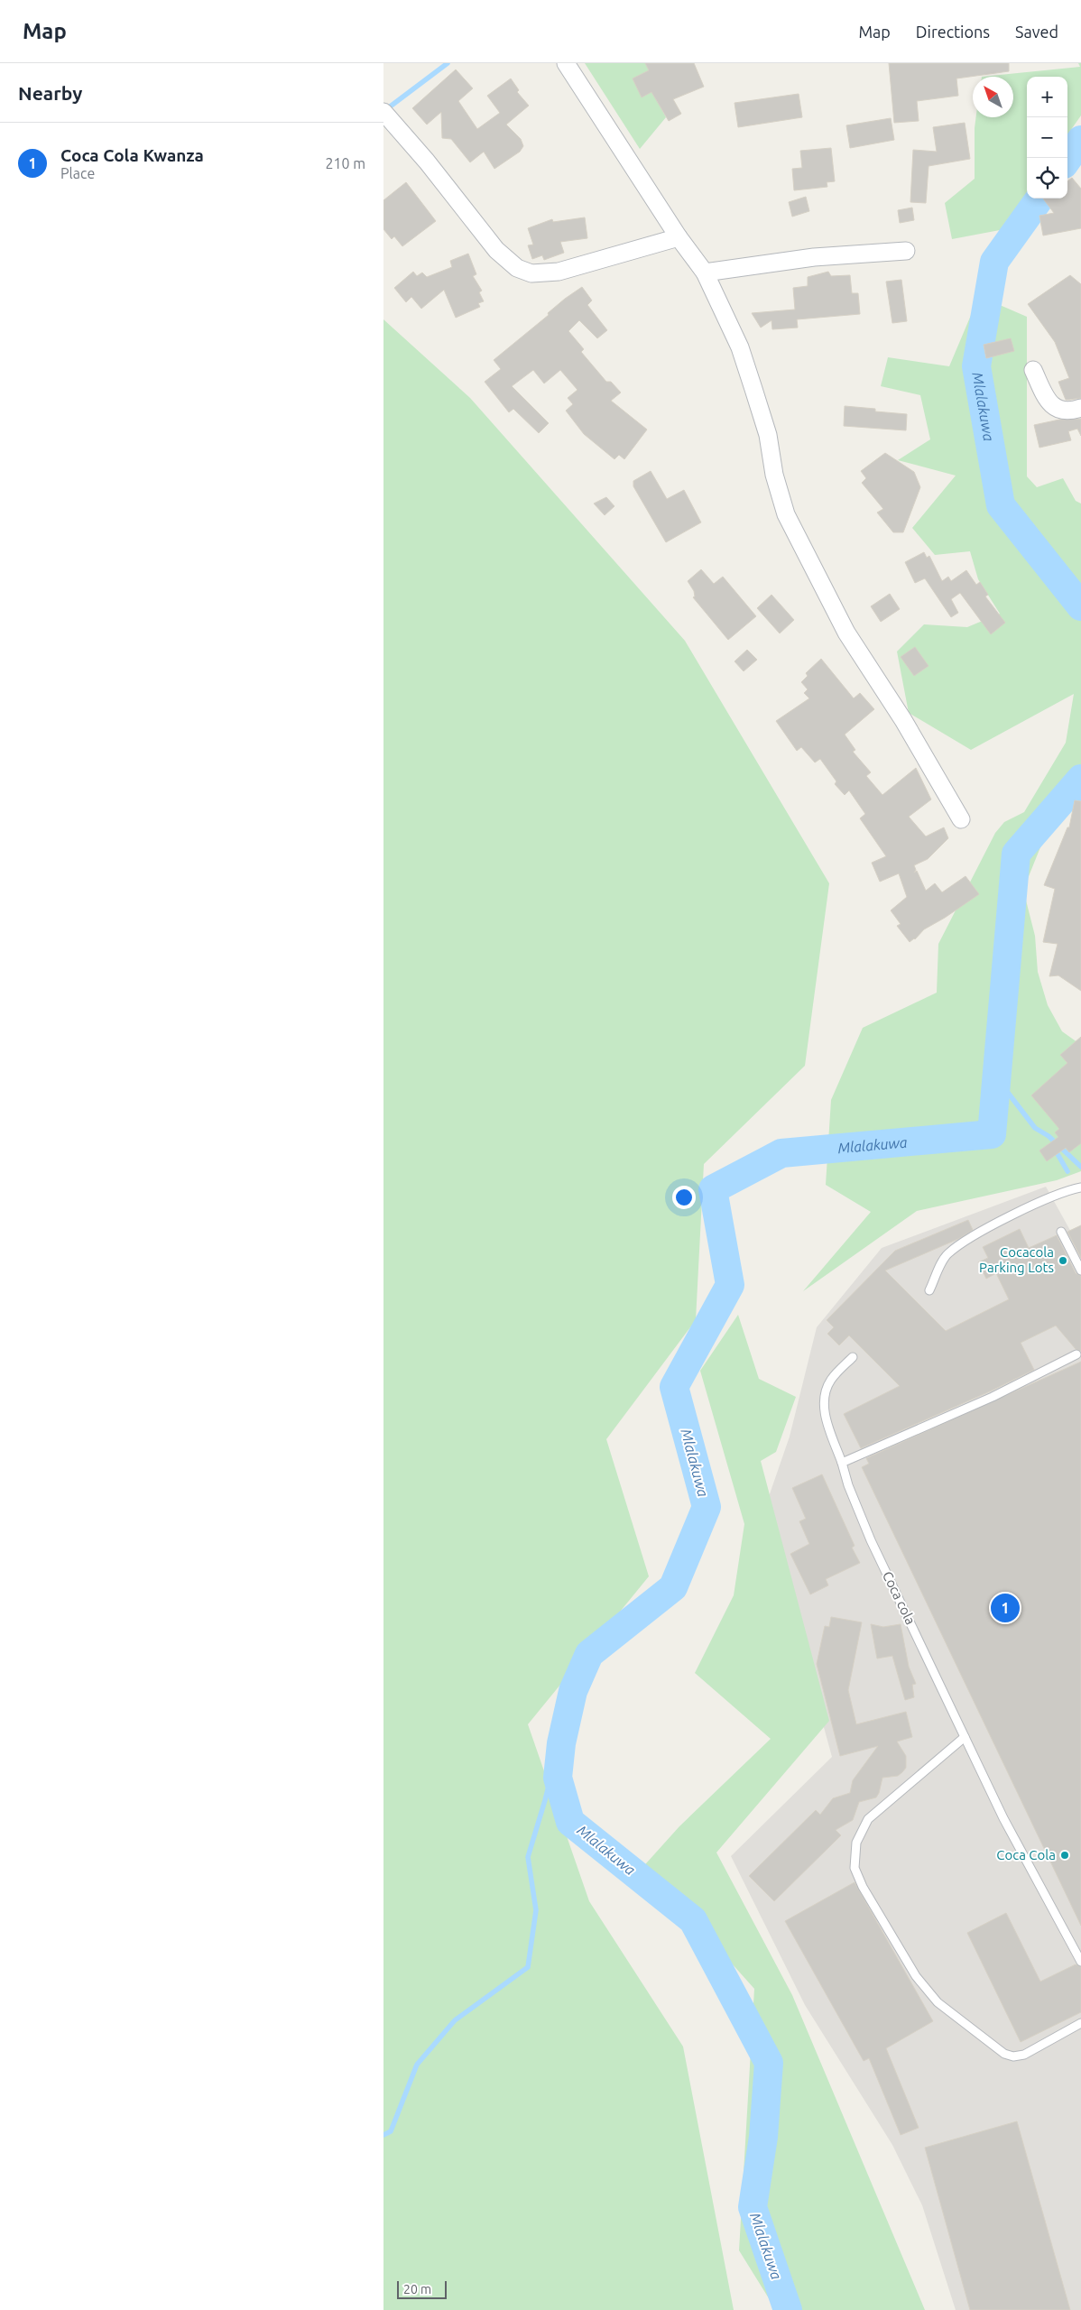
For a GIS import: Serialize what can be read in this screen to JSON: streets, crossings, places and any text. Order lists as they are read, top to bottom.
{
  "streets": {
    "lane": ["Coca cola"]
  },
  "water": ["Mlalakuwa"],
  "places": ["Cocacola Parking Lots", "Coca Cola"],
  "scale_bar": "20 m",
  "north": "top left",
  "page": {
    "header": "Map",
    "nav": ["Map", "Directions", "Saved"],
    "heading": "Nearby",
    "map_buttons": ["+", "−"],
    "list": [
      {
        "mark": "1",
        "name": "Coca Cola Kwanza",
        "note": "Place",
        "value": "210 m"
      }
    ],
    "pins": "1",
    "scale": "20 m"
  }
}
